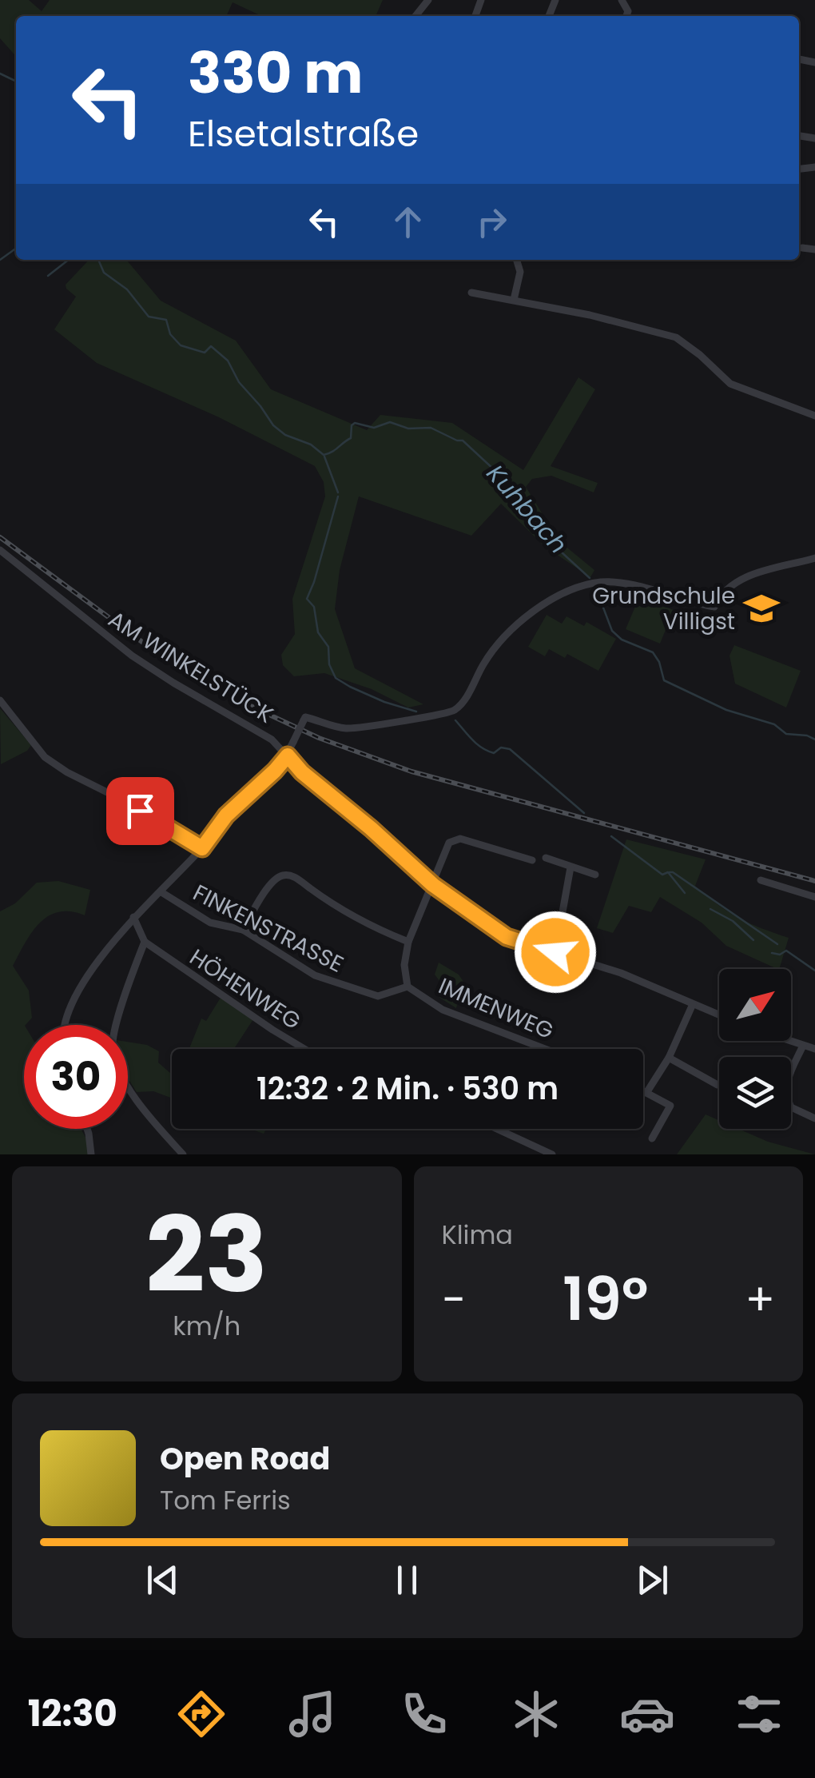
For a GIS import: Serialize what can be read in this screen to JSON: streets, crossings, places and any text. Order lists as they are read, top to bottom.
{
  "streets": {
    "street": [
      "AM WINKELSTÜCK",
      "FINKENSTRASSE",
      "HÖHENWEG",
      "IMMENWEG"
    ]
  },
  "crossings": [
    ["AM WINKELSTÜCK", "IMMENWEG"],
    ["FINKENSTRASSE", "IMMENWEG"]
  ],
  "water": ["Kuhbach"],
  "places": {
    "school or university": ["Grundschule Villigst"]
  },
  "north": "top right",
  "page": {
    "turn": ["330 m", "Elsetalstraße"],
    "limit": "30",
    "trip": "12:32 · 2 Min. · 530 m",
    "tile": [
      ["23", "km/h"],
      "Klima"
    ],
    "heat": ["−", "19°", "+"],
    "song": ["Open Road", "Tom Ferris"],
    "tabs": "12:30"
  }
}
